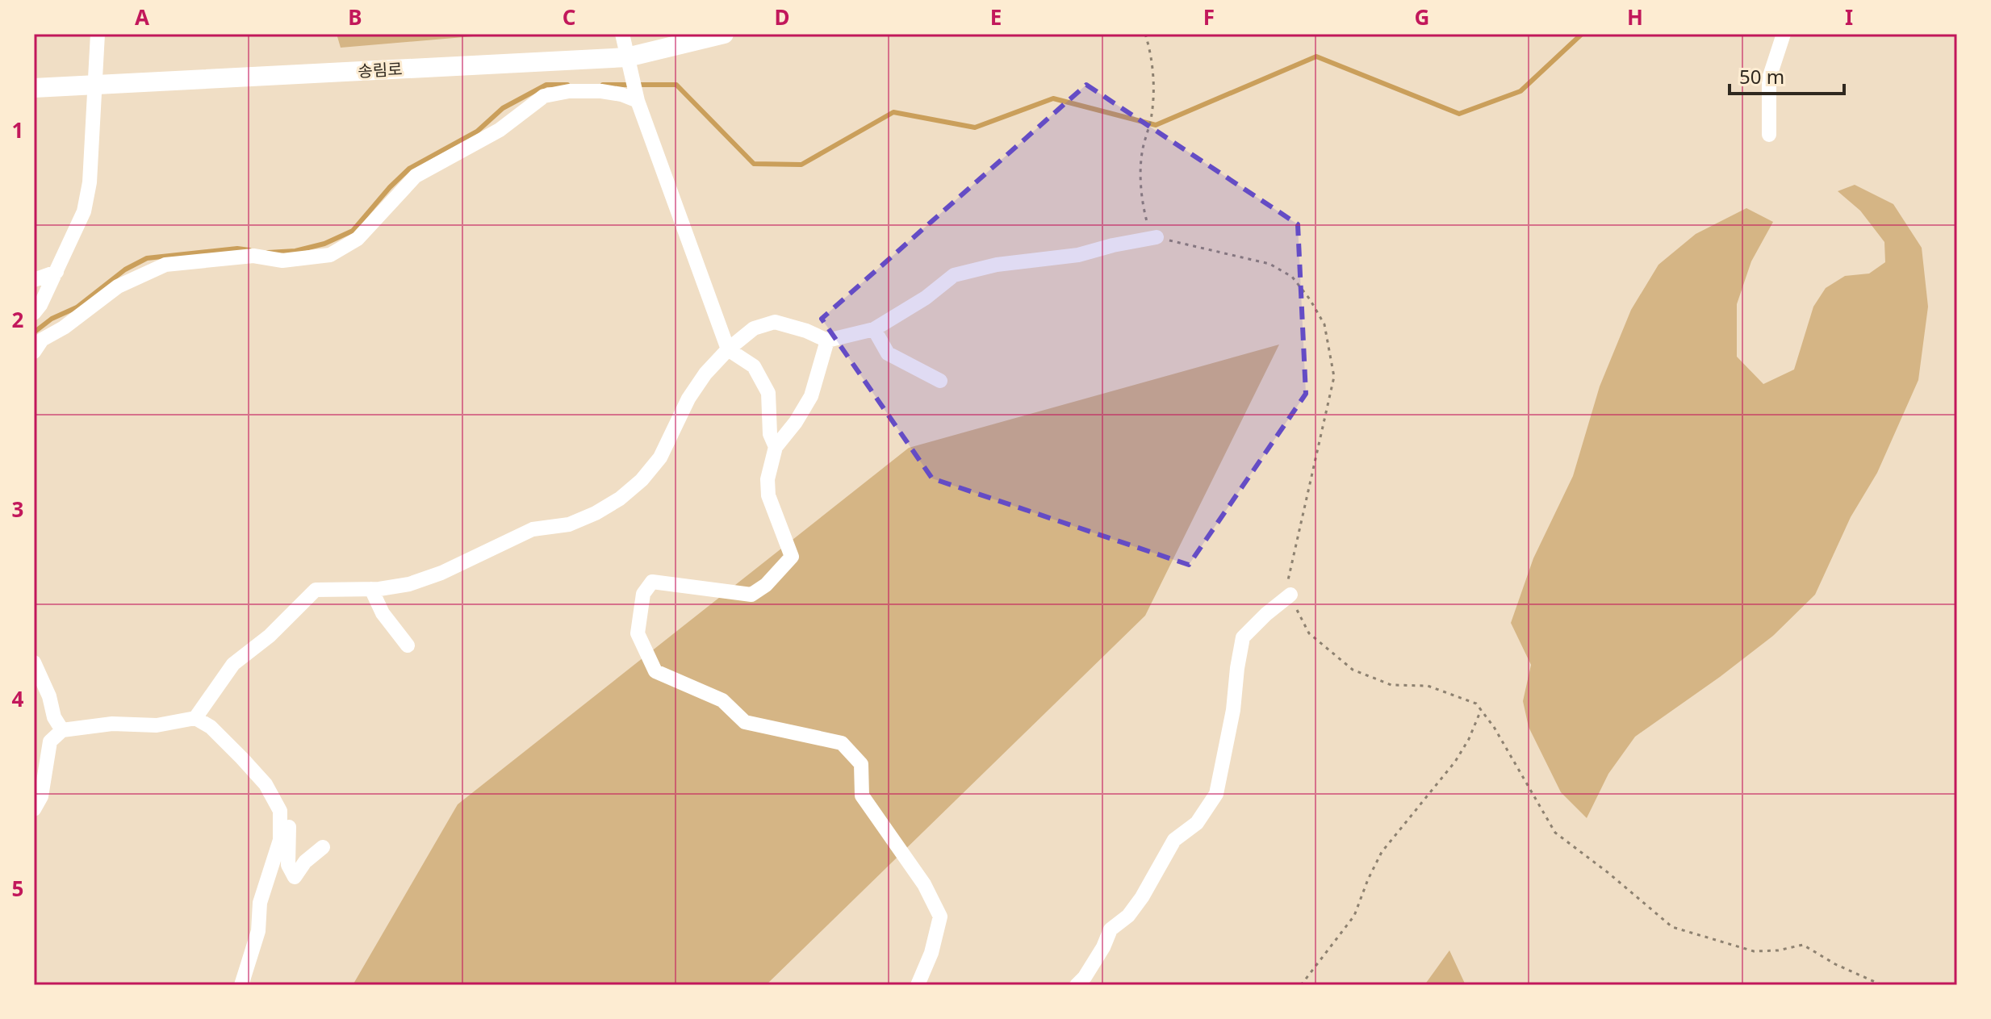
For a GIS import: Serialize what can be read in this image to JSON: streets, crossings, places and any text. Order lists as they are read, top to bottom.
{
  "streets": {
    "main road": ["송림로"]
  },
  "scale_bar": "50 m",
  "grid": {
    "columns": [
      "A",
      "B",
      "C",
      "D",
      "E",
      "F",
      "G",
      "H",
      "I"
    ],
    "rows": [
      "1",
      "2",
      "3",
      "4",
      "5"
    ]
  }
}
